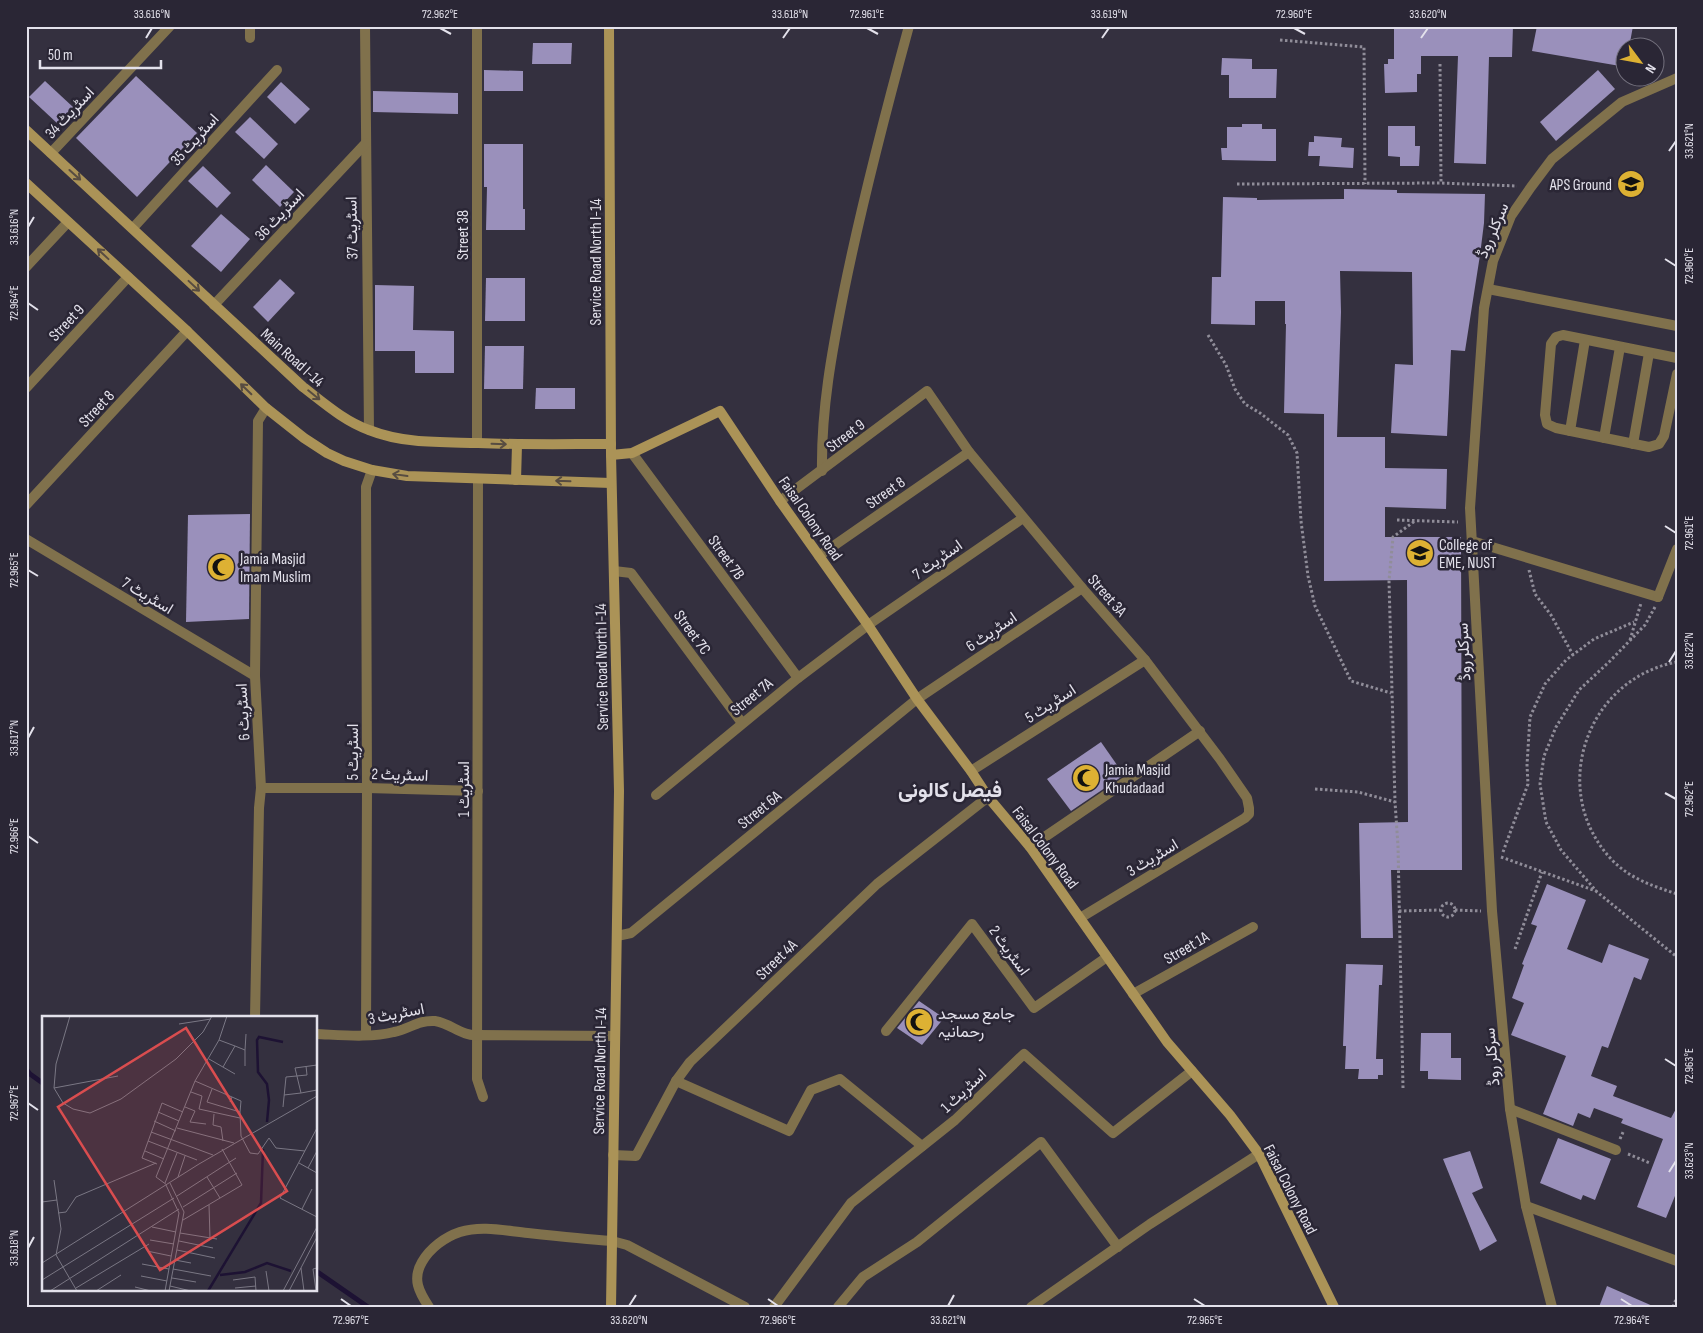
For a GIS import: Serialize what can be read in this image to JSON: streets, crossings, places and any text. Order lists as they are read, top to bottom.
{
  "streets": {
    "main road": ["Service Road North I-14", "Main Road I-14", "Faisal Colony Road"],
    "street": [
      "اسٹریٹ 34",
      "اسٹریٹ 35",
      "اسٹریٹ 36",
      "اسٹریٹ 37",
      "سرکلر روڈ",
      "Street 38",
      "Street 9",
      "Street 8",
      "Street 7B",
      "اسٹریٹ 7",
      "Street 3A",
      "اسٹریٹ 6",
      "Street 7C",
      "Street 7A",
      "اسٹریٹ 5",
      "اسٹریٹ 2",
      "اسٹریٹ 1",
      "Street 6A",
      "اسٹریٹ 3",
      "Street 1A",
      "Street 4A"
    ]
  },
  "crossings": [
    ["اسٹریٹ 34", "Main Road I-14"],
    ["اسٹریٹ 35", "Main Road I-14"],
    ["اسٹریٹ 36", "اسٹریٹ 37"],
    ["اسٹریٹ 36", "Main Road I-14"],
    ["اسٹریٹ 37", "Main Road I-14"],
    ["Street 38", "Main Road I-14"],
    ["Service Road North I-14", "Main Road I-14"],
    ["Service Road North I-14", "Faisal Colony Road"],
    ["Service Road North I-14", "Street 7C"],
    ["Service Road North I-14", "Street 6A"],
    ["Service Road North I-14", "اسٹریٹ 3"],
    ["Service Road North I-14", "Street 4A"],
    ["Street 9", "Faisal Colony Road"],
    ["Street 9", "Street 3A"],
    ["Street 8", "Faisal Colony Road"],
    ["Street 8", "Street 3A"],
    ["Faisal Colony Road", "Street 7B"],
    ["Faisal Colony Road", "اسٹریٹ 7"],
    ["Faisal Colony Road", "اسٹریٹ 6"],
    ["Faisal Colony Road", "Street 7A"],
    ["Faisal Colony Road", "اسٹریٹ 5"],
    ["Faisal Colony Road", "اسٹریٹ 2"],
    ["Faisal Colony Road", "اسٹریٹ 1"],
    ["Faisal Colony Road", "Street 6A"],
    ["Faisal Colony Road", "اسٹریٹ 3"],
    ["Faisal Colony Road", "Street 1A"],
    ["Faisal Colony Road", "Street 4A"],
    ["Street 7B", "Street 7A"],
    ["اسٹریٹ 7", "Street 3A"],
    ["اسٹریٹ 7", "اسٹریٹ 6"],
    ["اسٹریٹ 7", "Street 7A"],
    ["Street 3A", "اسٹریٹ 6"],
    ["Street 3A", "اسٹریٹ 5"],
    ["Street 3A", "اسٹریٹ 3"],
    ["اسٹریٹ 6", "اسٹریٹ 2"],
    ["اسٹریٹ 6", "Street 6A"],
    ["Street 7C", "Street 7A"],
    ["اسٹریٹ 5", "اسٹریٹ 2"],
    ["اسٹریٹ 5", "اسٹریٹ 3"],
    ["اسٹریٹ 2", "اسٹریٹ 1"],
    ["اسٹریٹ 1", "اسٹریٹ 3"]
  ],
  "districts": ["فیصل کالونی"],
  "places": {
    "school or university": ["APS Ground", "College of EME, NUST"],
    "mosque": ["Jamia Masjid Imam Muslim", "Jamia Masjid Khudadaad", "جامع مسجد رحمانیہ"]
  },
  "scale_bar": "50 m",
  "north": "bottom right",
  "coordinates": [
    "33.616°N",
    "72.962°E",
    "33.618°N",
    "72.961°E",
    "33.619°N",
    "72.960°E",
    "33.620°N",
    "33.621°N",
    "72.964°E",
    "72.965°E",
    "33.622°N",
    "33.617°N",
    "72.966°E",
    "72.963°E",
    "72.967°E",
    "33.623°N"
  ]
}
